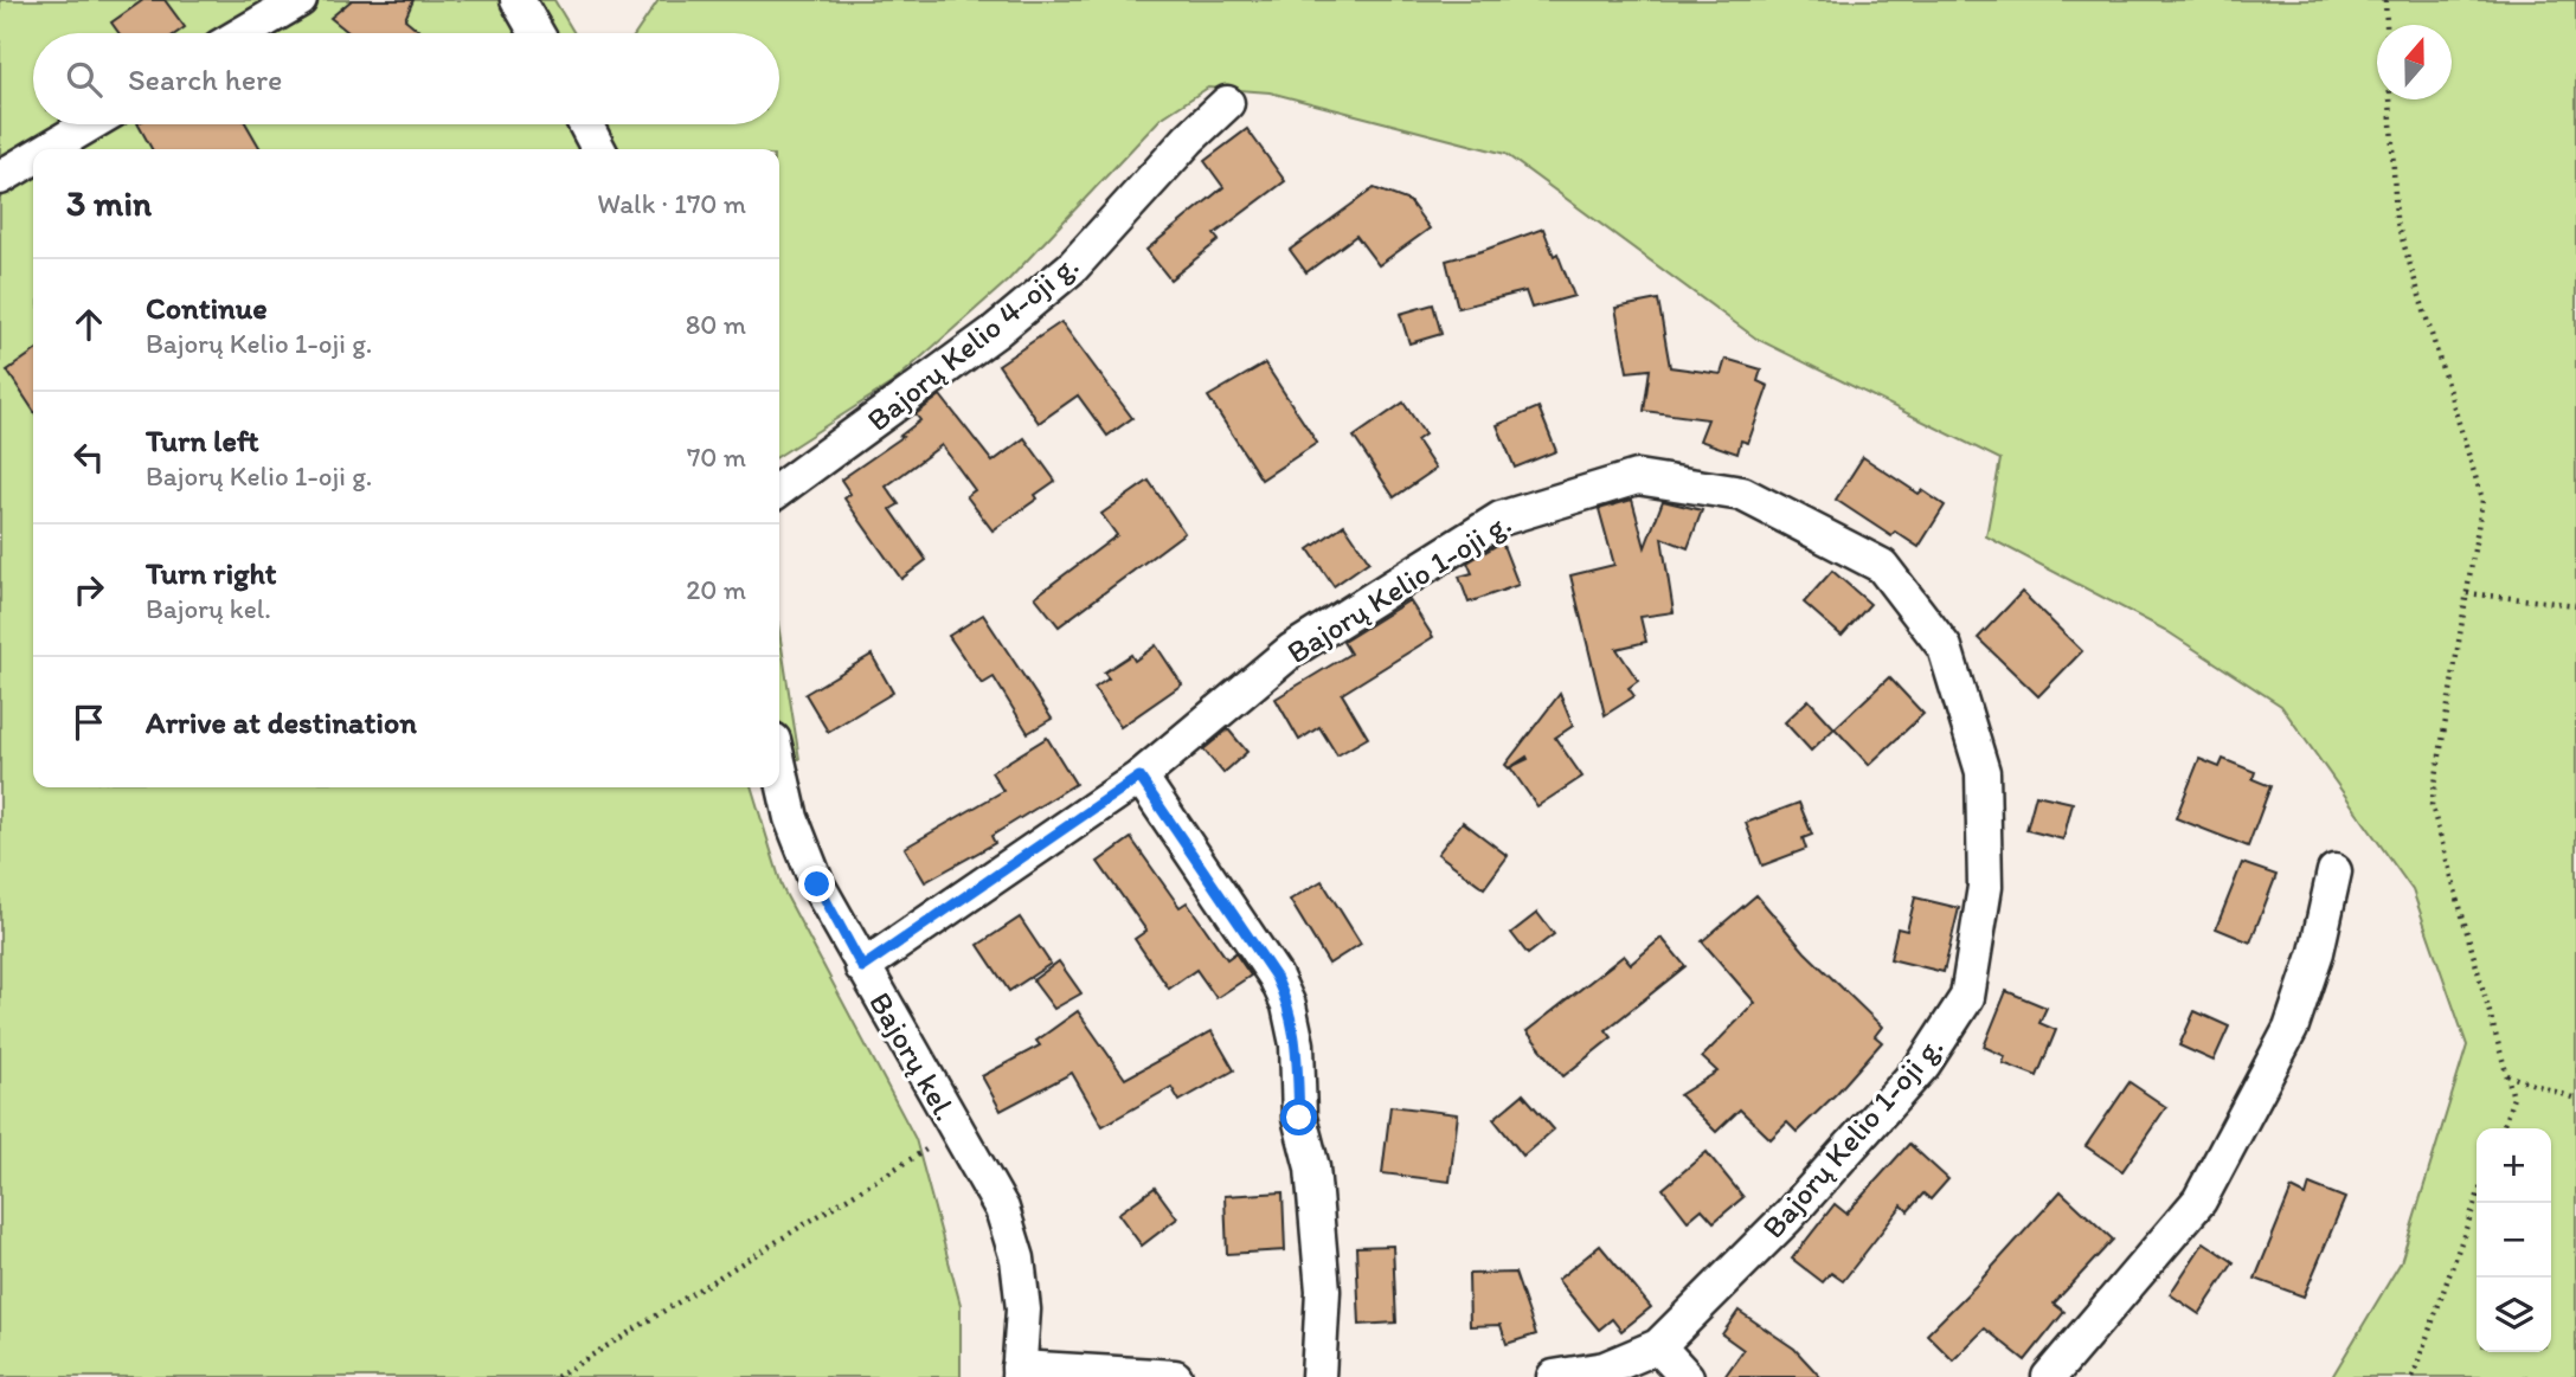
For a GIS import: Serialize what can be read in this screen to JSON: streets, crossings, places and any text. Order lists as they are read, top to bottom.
{
  "streets": {
    "street": ["Bajorų Kelio 4-oji g.", "Bajorų Kelio 1-oji g.", "Bajorų kel."]
  },
  "crossings": [
    ["Bajorų Kelio 1-oji g.", "Bajorų kel."]
  ],
  "north": "top",
  "page": {
    "search": "Search here",
    "heading": ["3 min", "Walk · 170 m"],
    "list": [
      ["Continue", "Bajorų Kelio 1-oji g.", "80 m"],
      ["Turn left", "Bajorų Kelio 1-oji g.", "70 m"],
      ["Turn right", "Bajorų kel.", "20 m"],
      "Arrive at destination"
    ],
    "map_buttons": ["+", "−"]
  }
}
